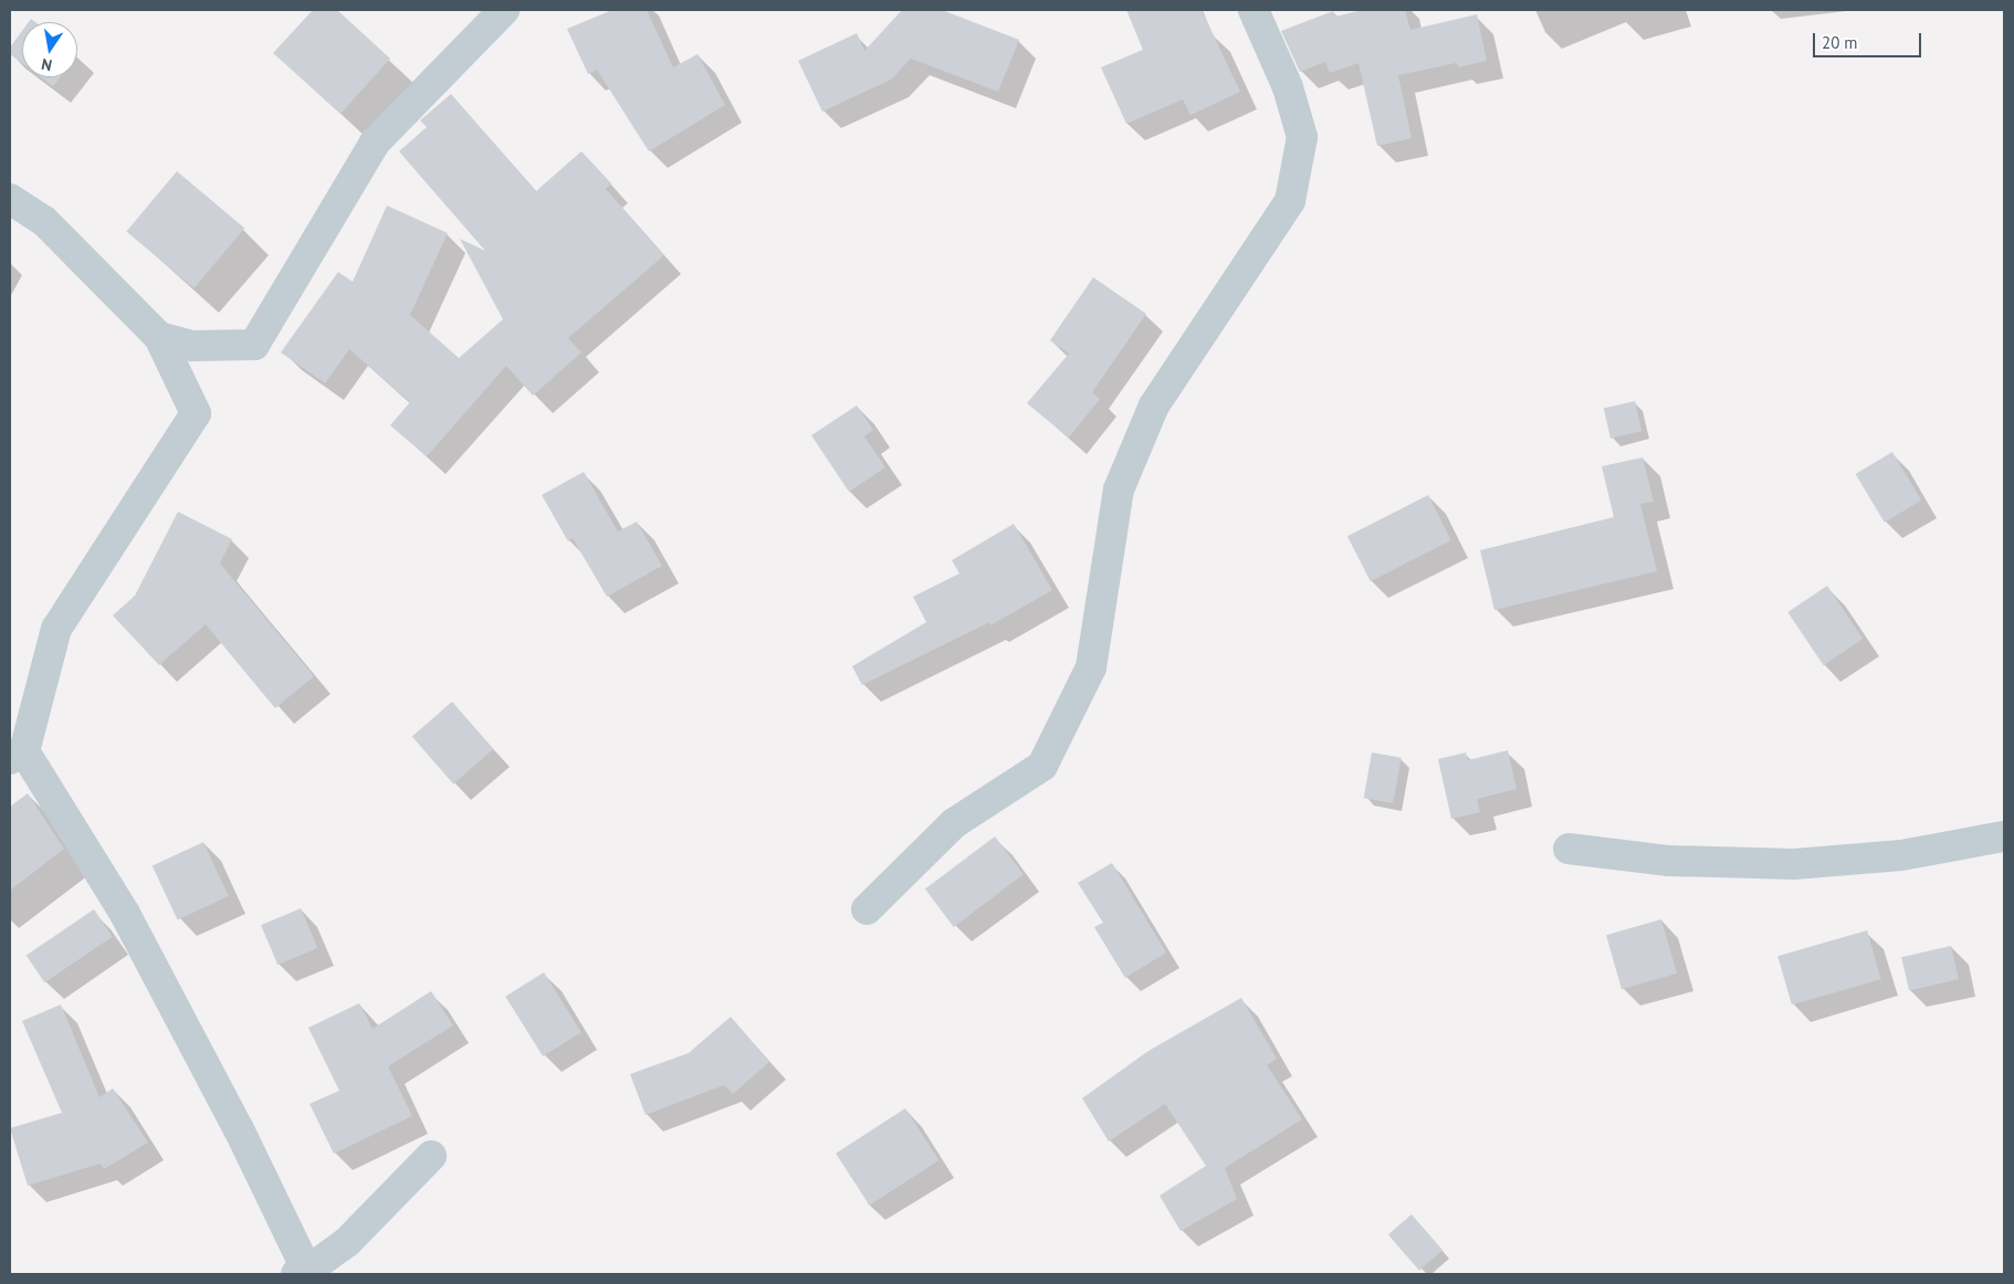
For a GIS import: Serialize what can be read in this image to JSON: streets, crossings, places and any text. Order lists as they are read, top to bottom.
{
  "scale_bar": "20 m",
  "north": "bottom"
}
